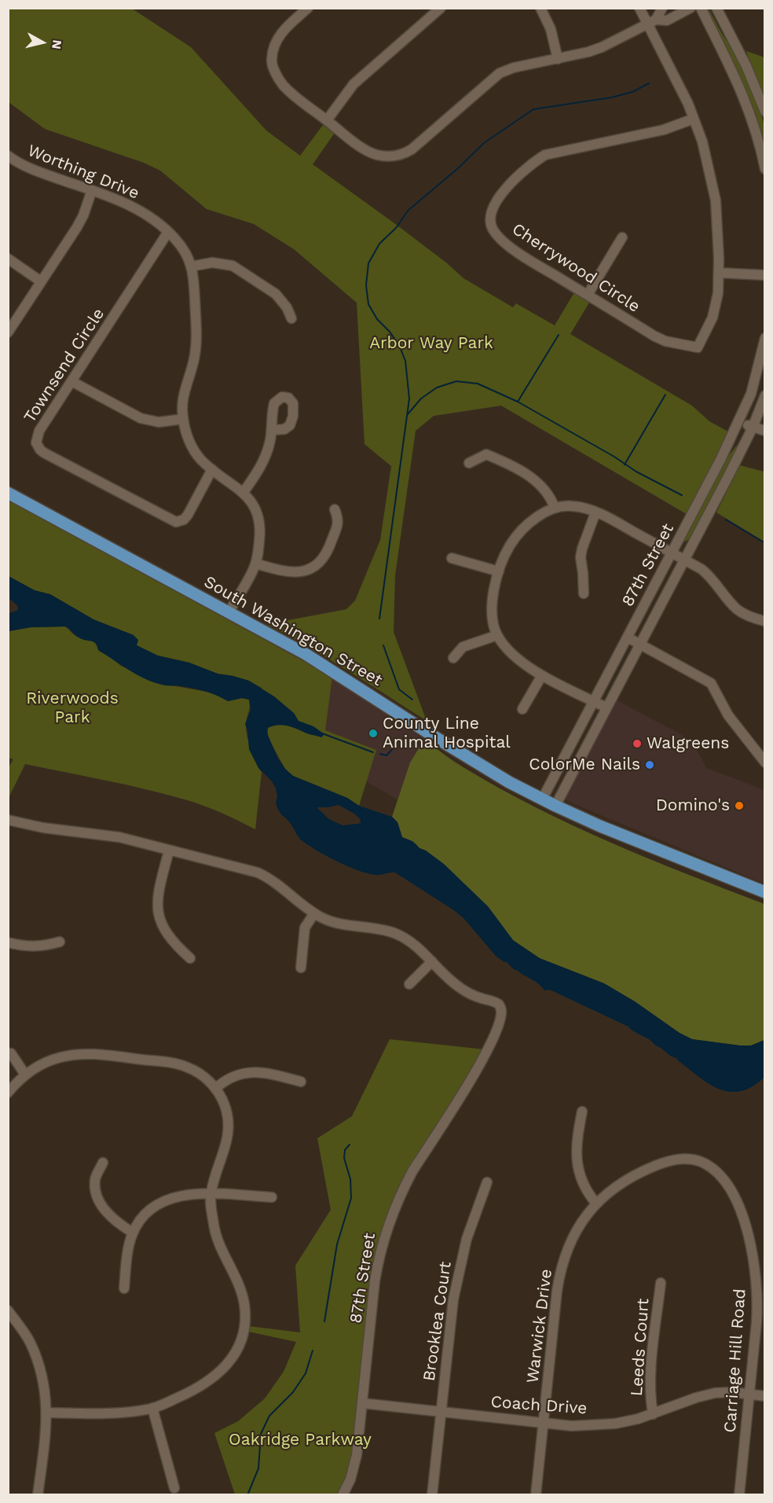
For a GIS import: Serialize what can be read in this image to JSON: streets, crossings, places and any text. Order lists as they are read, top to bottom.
{
  "streets": {
    "main road": ["South Washington Street"],
    "street": [
      "Worthing Drive",
      "Cherrywood Circle",
      "Townsend Circle",
      "87th Street",
      "Brooklea Court",
      "Warwick Drive",
      "Leeds Court",
      "Carriage Hill Road",
      "Coach Drive"
    ]
  },
  "crossings": [
    ["Worthing Drive", "Townsend Circle"],
    ["Worthing Drive", "South Washington Street"],
    ["87th Street", "South Washington Street"],
    ["87th Street", "Coach Drive"],
    ["Brooklea Court", "Coach Drive"],
    ["Warwick Drive", "Carriage Hill Road"],
    ["Warwick Drive", "Coach Drive"],
    ["Leeds Court", "Coach Drive"],
    ["Carriage Hill Road", "Coach Drive"]
  ],
  "parks": ["Arbor Way Park", "Riverwoods Park", "Oakridge Parkway"],
  "places": [
    "County Line Animal Hospital",
    "Walgreens",
    "ColorMe Nails",
    "Domino's"
  ],
  "north": "right"
}
